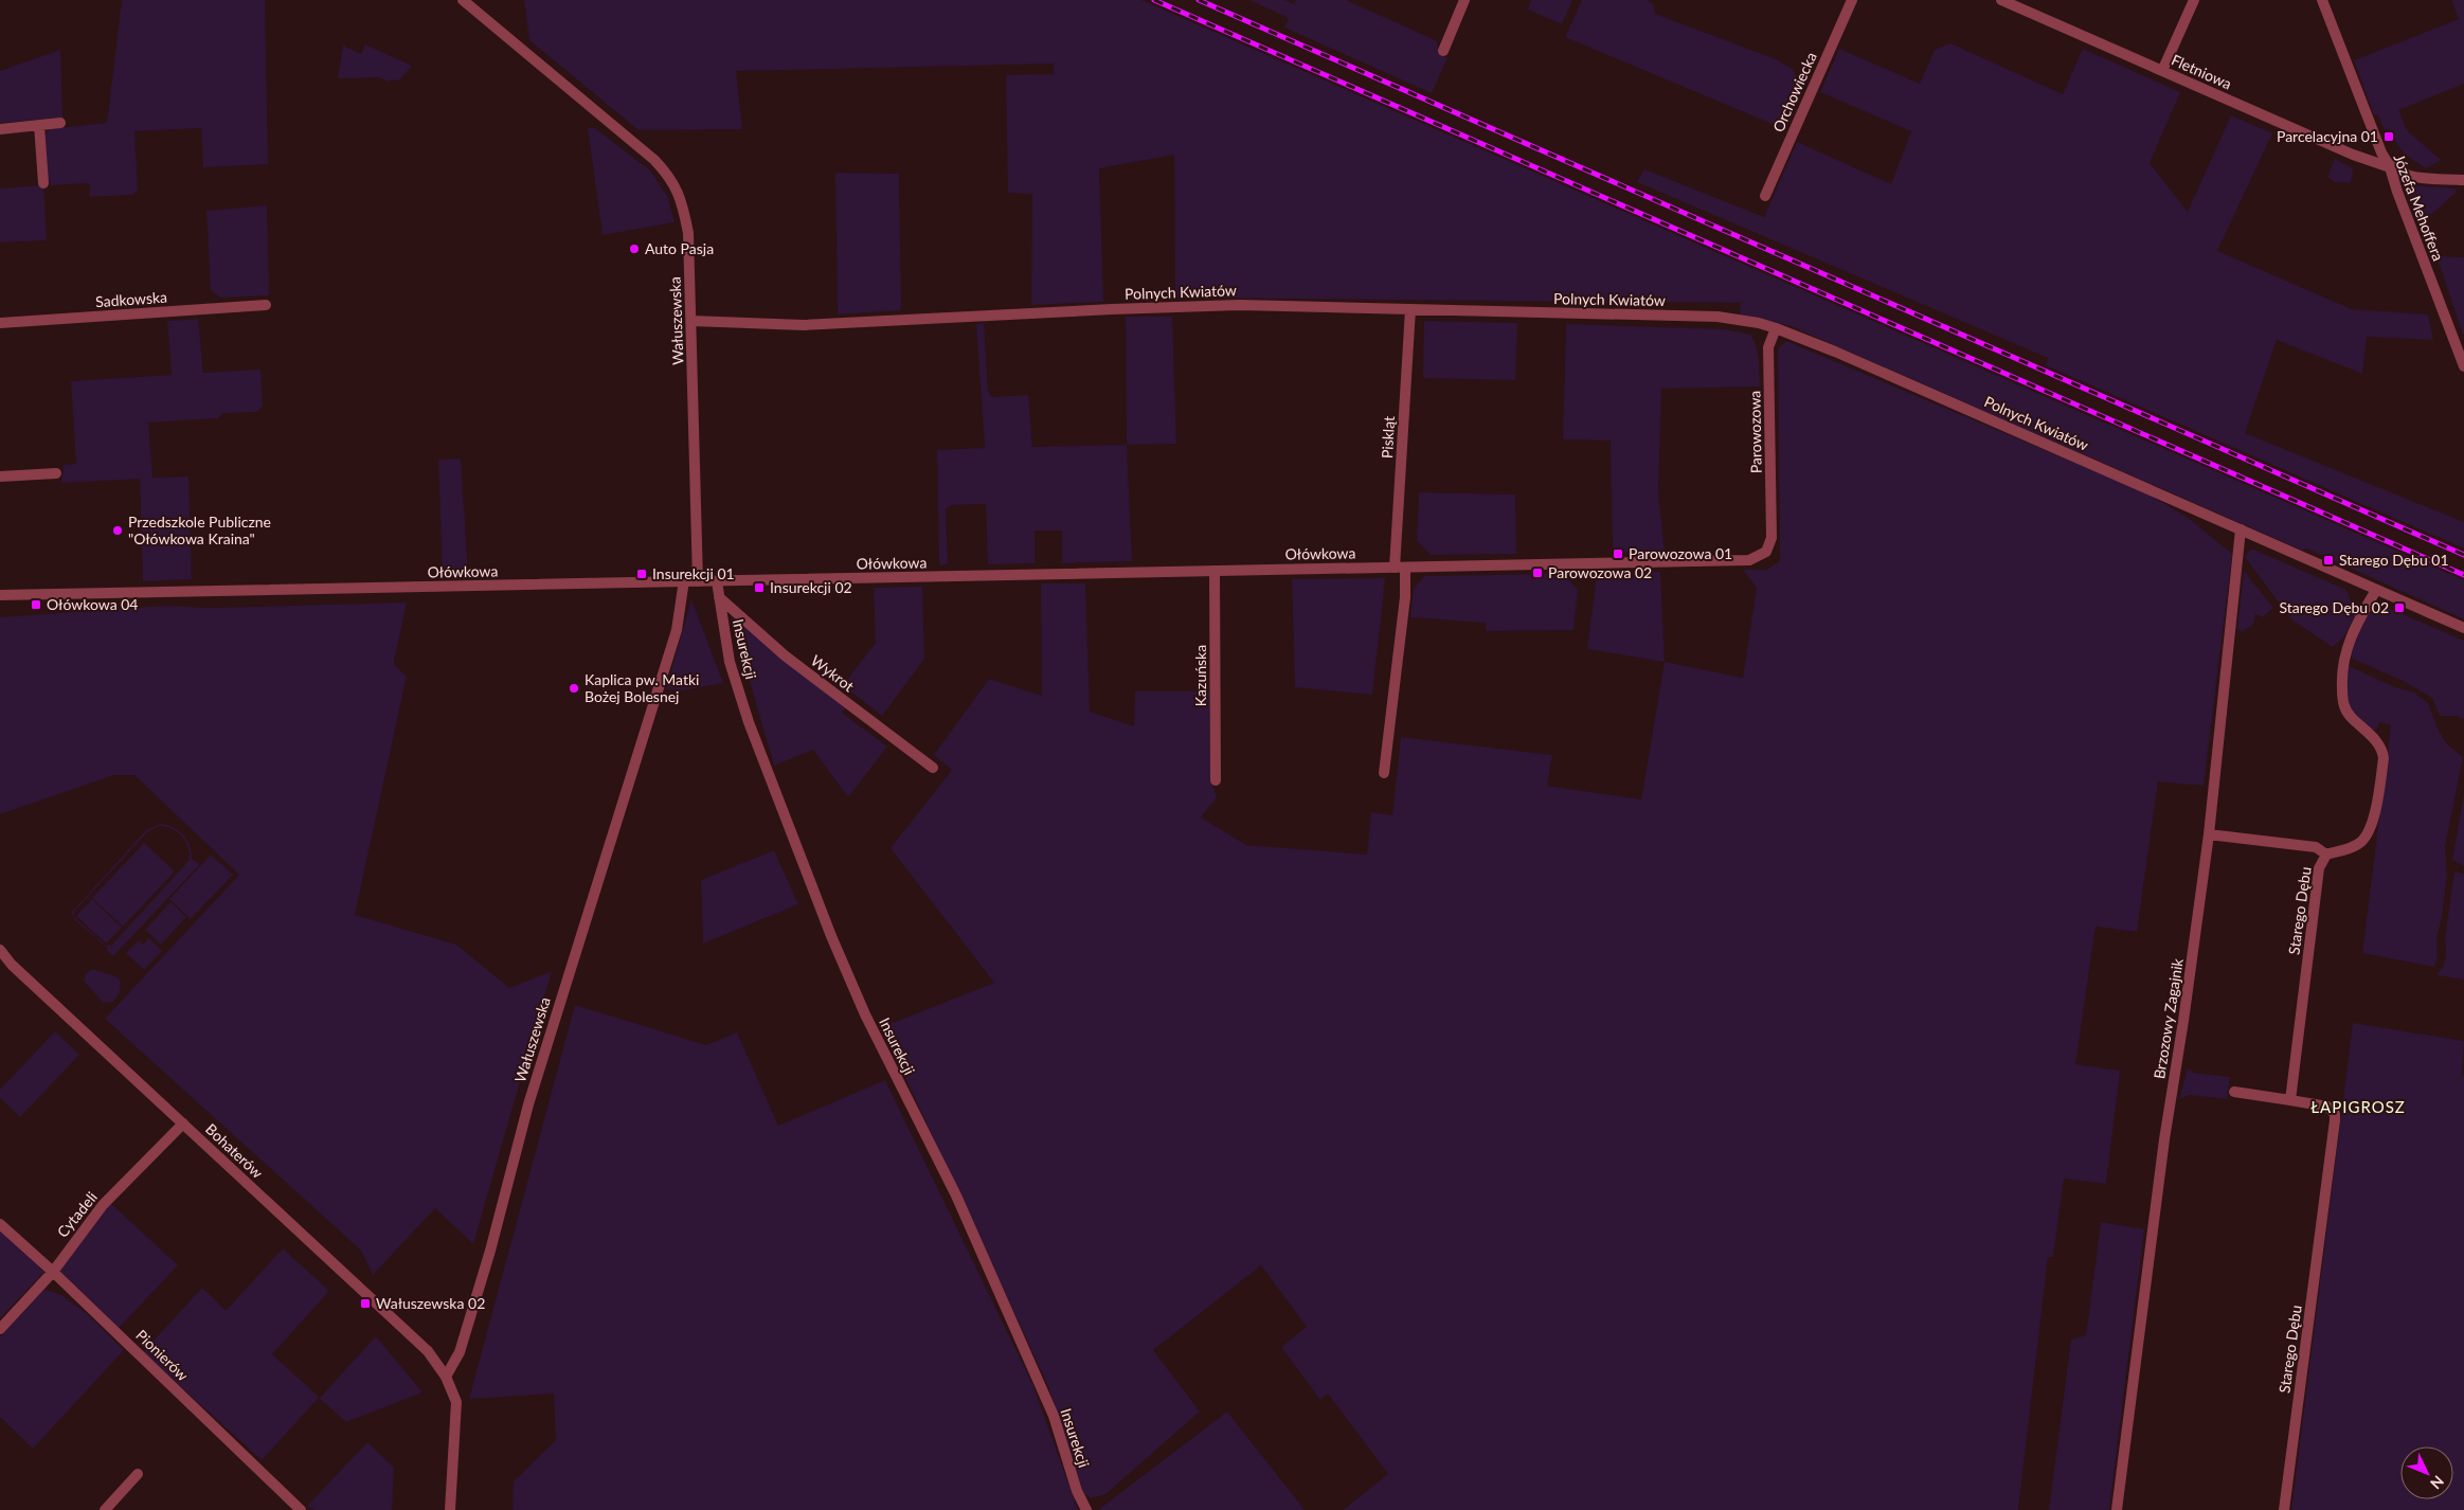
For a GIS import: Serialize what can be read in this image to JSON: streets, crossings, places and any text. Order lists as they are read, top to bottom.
{
  "streets": {
    "street": [
      "Fletniowa",
      "Orchowiecka",
      "Józefa Mehoffera",
      "Polnych Kwiatów",
      "Sadkowska",
      "Wałuszewska",
      "Parowozowa",
      "Piskląt",
      "Ołówkowa",
      "Insurekcji",
      "Wykrot",
      "Kazuńska",
      "Starego Dębu",
      "Brzozowy Zagajnik",
      "Bohaterów",
      "Cytadeli",
      "Pionierów"
    ]
  },
  "crossings": [
    ["Fletniowa", "Józefa Mehoffera"],
    ["Polnych Kwiatów", "Wałuszewska"],
    ["Polnych Kwiatów", "Parowozowa"],
    ["Polnych Kwiatów", "Piskląt"],
    ["Polnych Kwiatów", "Starego Dębu"],
    ["Polnych Kwiatów", "Brzozowy Zagajnik"],
    ["Wałuszewska", "Ołówkowa"],
    ["Wałuszewska", "Bohaterów"],
    ["Parowozowa", "Ołówkowa"],
    ["Piskląt", "Ołówkowa"],
    ["Ołówkowa", "Insurekcji"],
    ["Ołówkowa", "Kazuńska"],
    ["Insurekcji", "Wykrot"],
    ["Bohaterów", "Cytadeli"],
    ["Cytadeli", "Pionierów"]
  ],
  "districts": ["ŁAPIGROSZ"],
  "places": {
    "transit": [
      "Parcelacyjna 01",
      "Parowozowa 01",
      "Starego Dębu 01",
      "Parowozowa 02",
      "Insurekcji 01",
      "Insurekcji 02",
      "Ołówkowa 04",
      "Starego Dębu 02",
      "Wałuszewska 02"
    ],
    "other": ["Auto Pasja", "Przedszkole Publiczne \"Ołówkowa Kraina\"", "Kaplica pw. Matki Bożej Bolesnej"]
  },
  "north": "bottom right"
}
